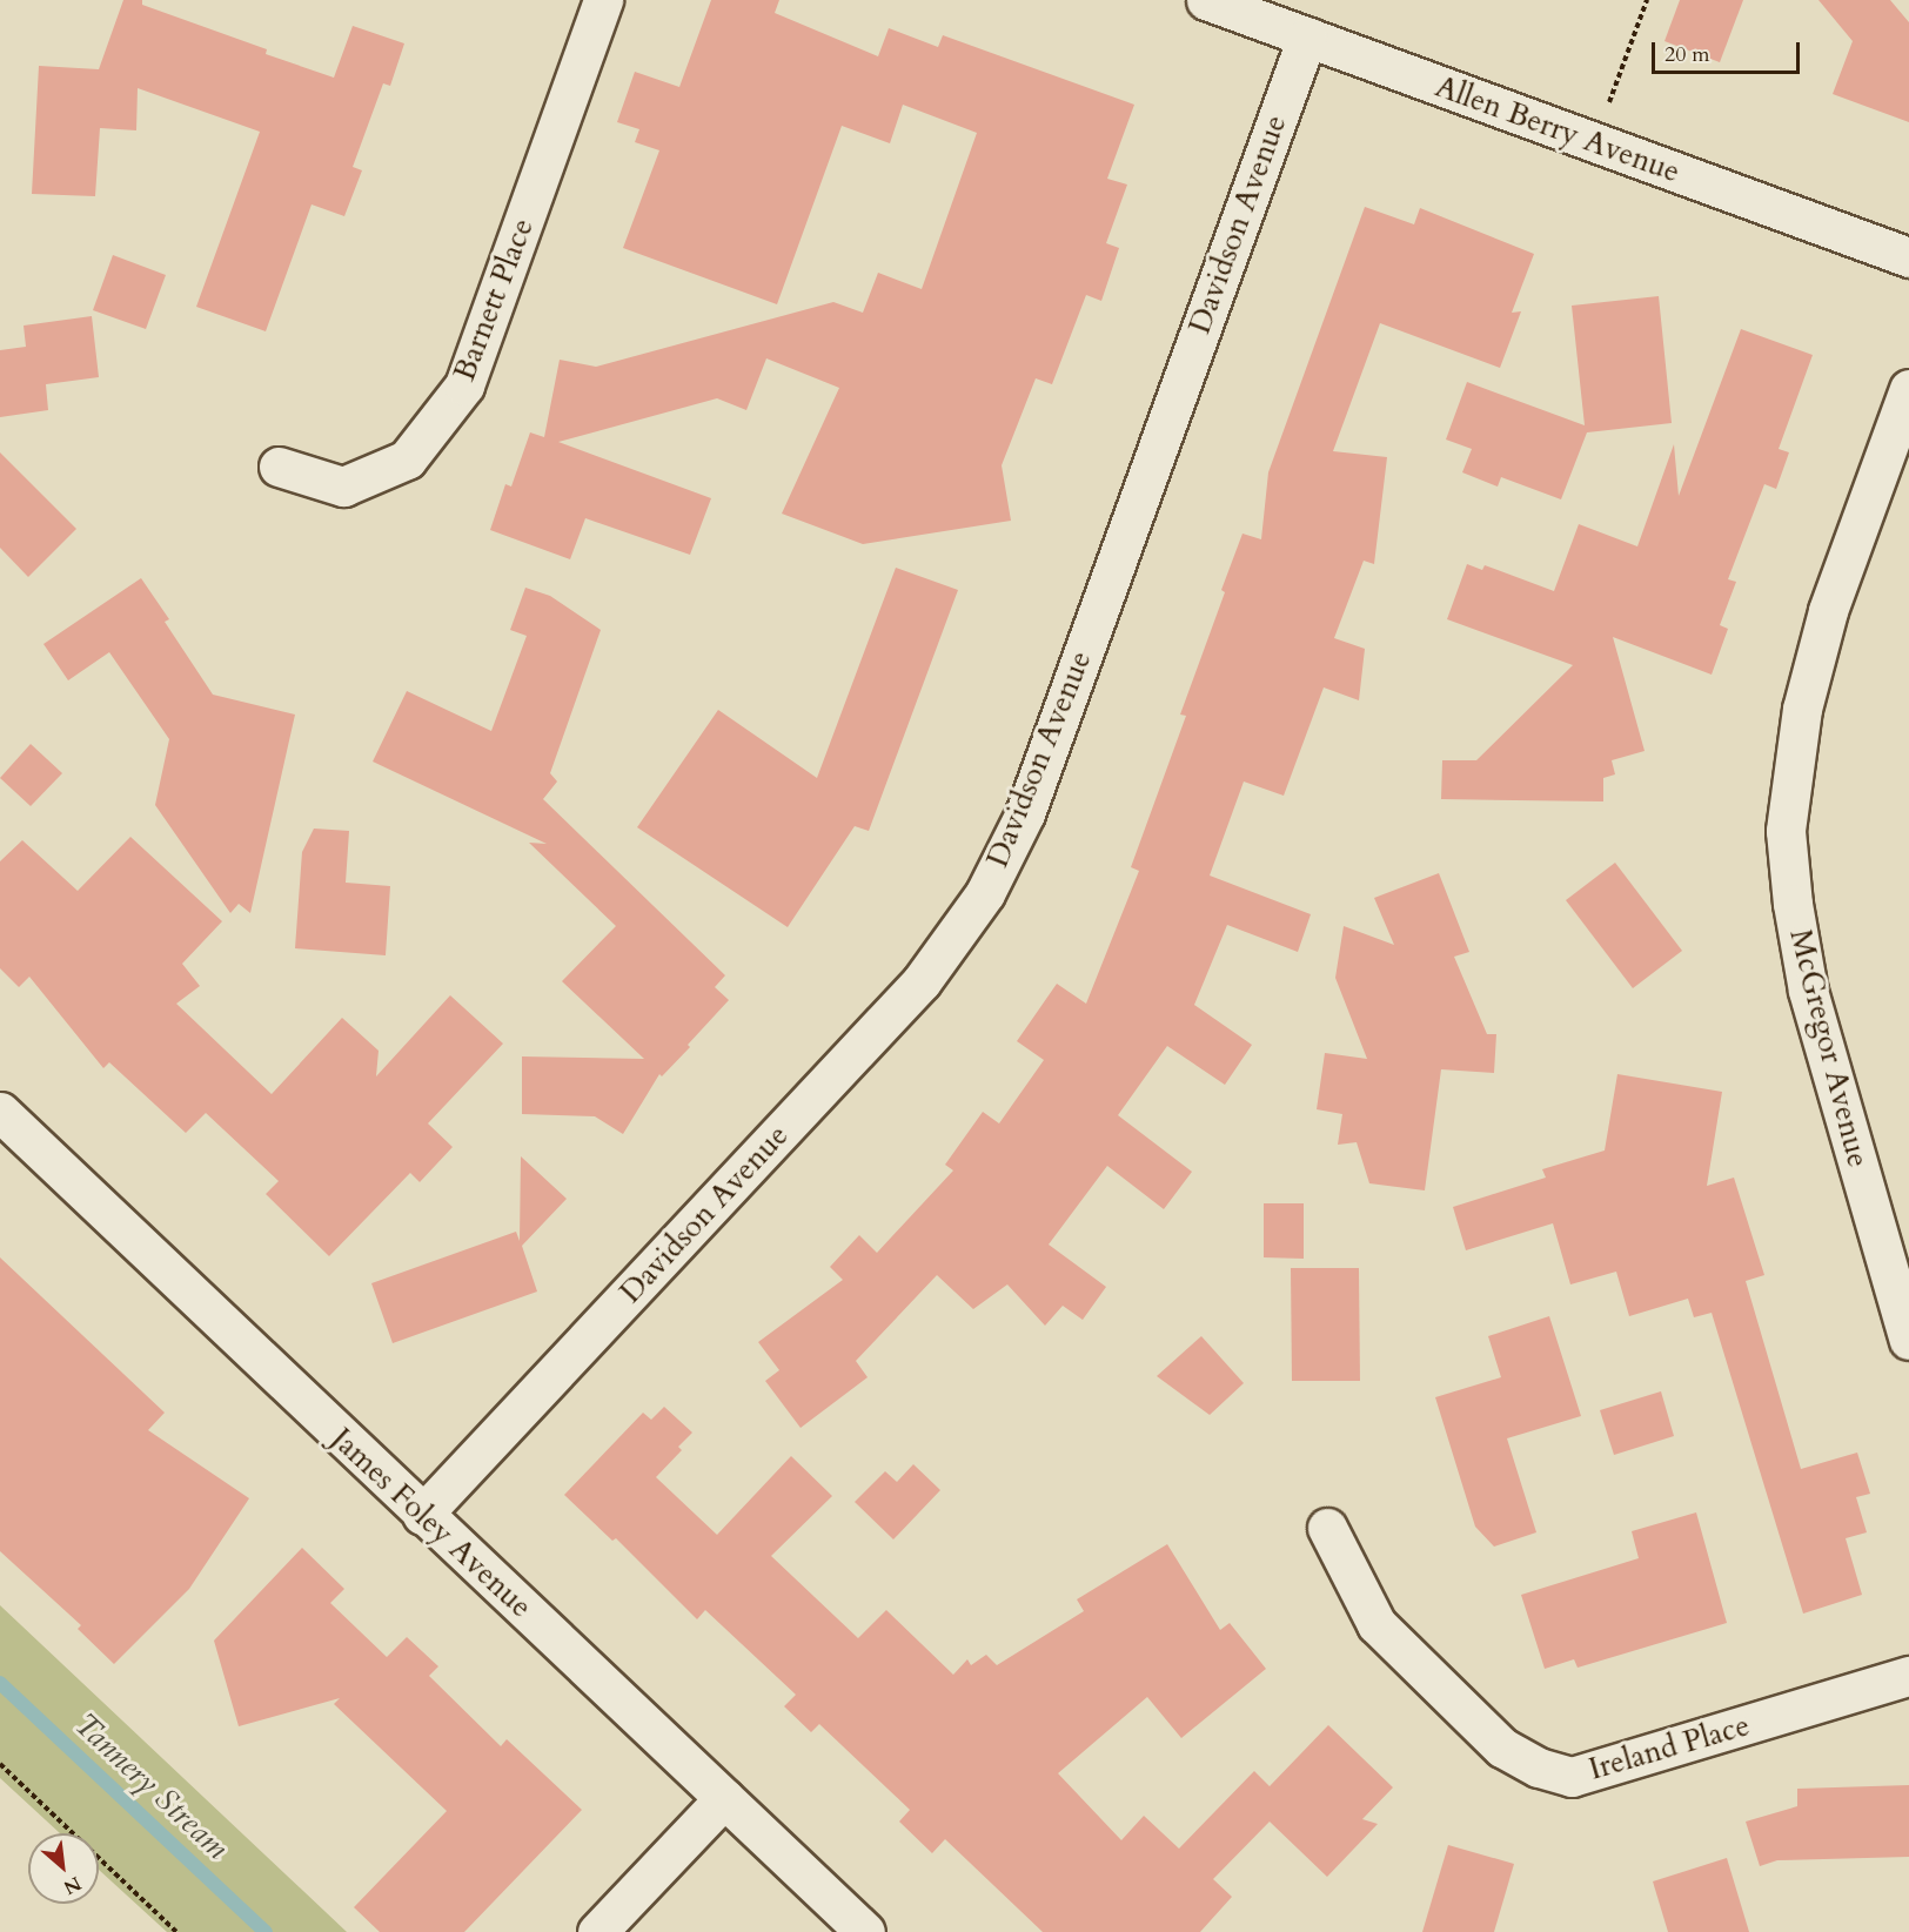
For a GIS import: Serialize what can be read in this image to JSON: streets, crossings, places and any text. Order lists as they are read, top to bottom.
{
  "streets": {
    "street": [
      "Allen Berry Avenue",
      "Davidson Avenue",
      "Barnett Place",
      "McGregor Avenue",
      "James Foley Avenue",
      "Ireland Place"
    ]
  },
  "crossings": [
    ["Allen Berry Avenue", "Davidson Avenue"],
    ["Davidson Avenue", "James Foley Avenue"]
  ],
  "water": ["Tannery Stream"],
  "scale_bar": "20 m",
  "north": "bottom right"
}
